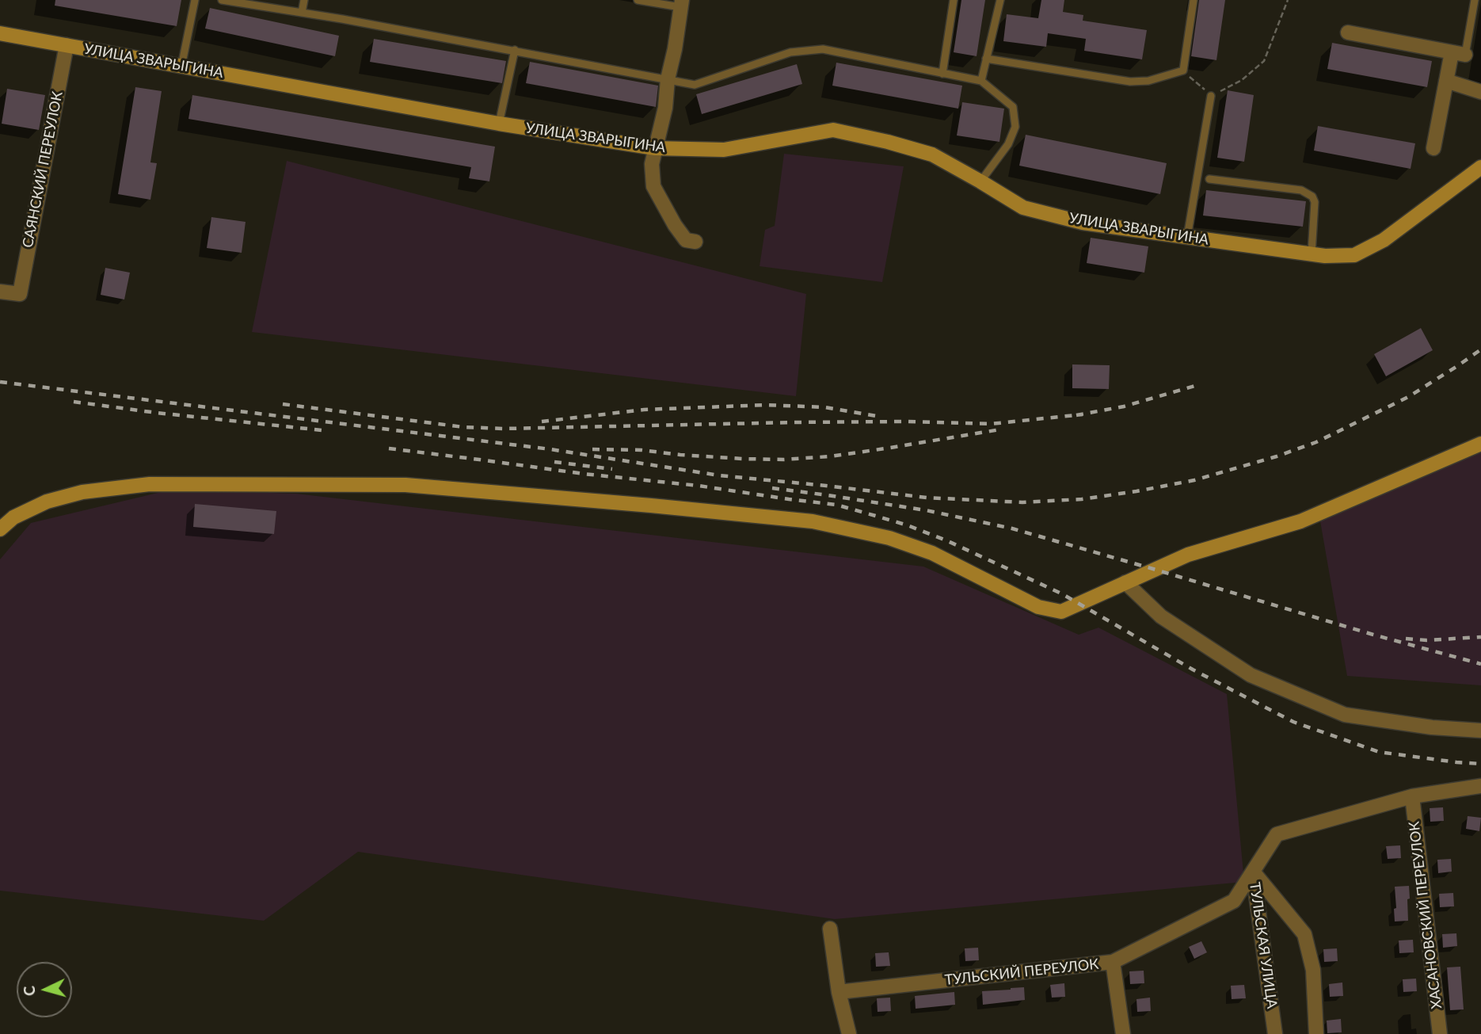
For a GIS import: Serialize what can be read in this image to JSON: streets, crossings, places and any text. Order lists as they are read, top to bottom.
{
  "streets": {
    "street": [
      "УЛИЦА ЗВАРЫГИНА",
      "САЯНСКИЙ ПЕРЕУЛОК",
      "ХАСАНОВСКИЙ ПЕРЕУЛОК",
      "ТУЛЬСКАЯ УЛИЦА",
      "ТУЛЬСКИЙ ПЕРЕУЛОК"
    ]
  },
  "crossings": [
    ["УЛИЦА ЗВАРЫГИНА", "САЯНСКИЙ ПЕРЕУЛОК"],
    ["ХАСАНОВСКИЙ ПЕРЕУЛОК", "ТУЛЬСКИЙ ПЕРЕУЛОК"],
    ["ТУЛЬСКАЯ УЛИЦА", "ТУЛЬСКИЙ ПЕРЕУЛОК"]
  ],
  "north": "left"
}
